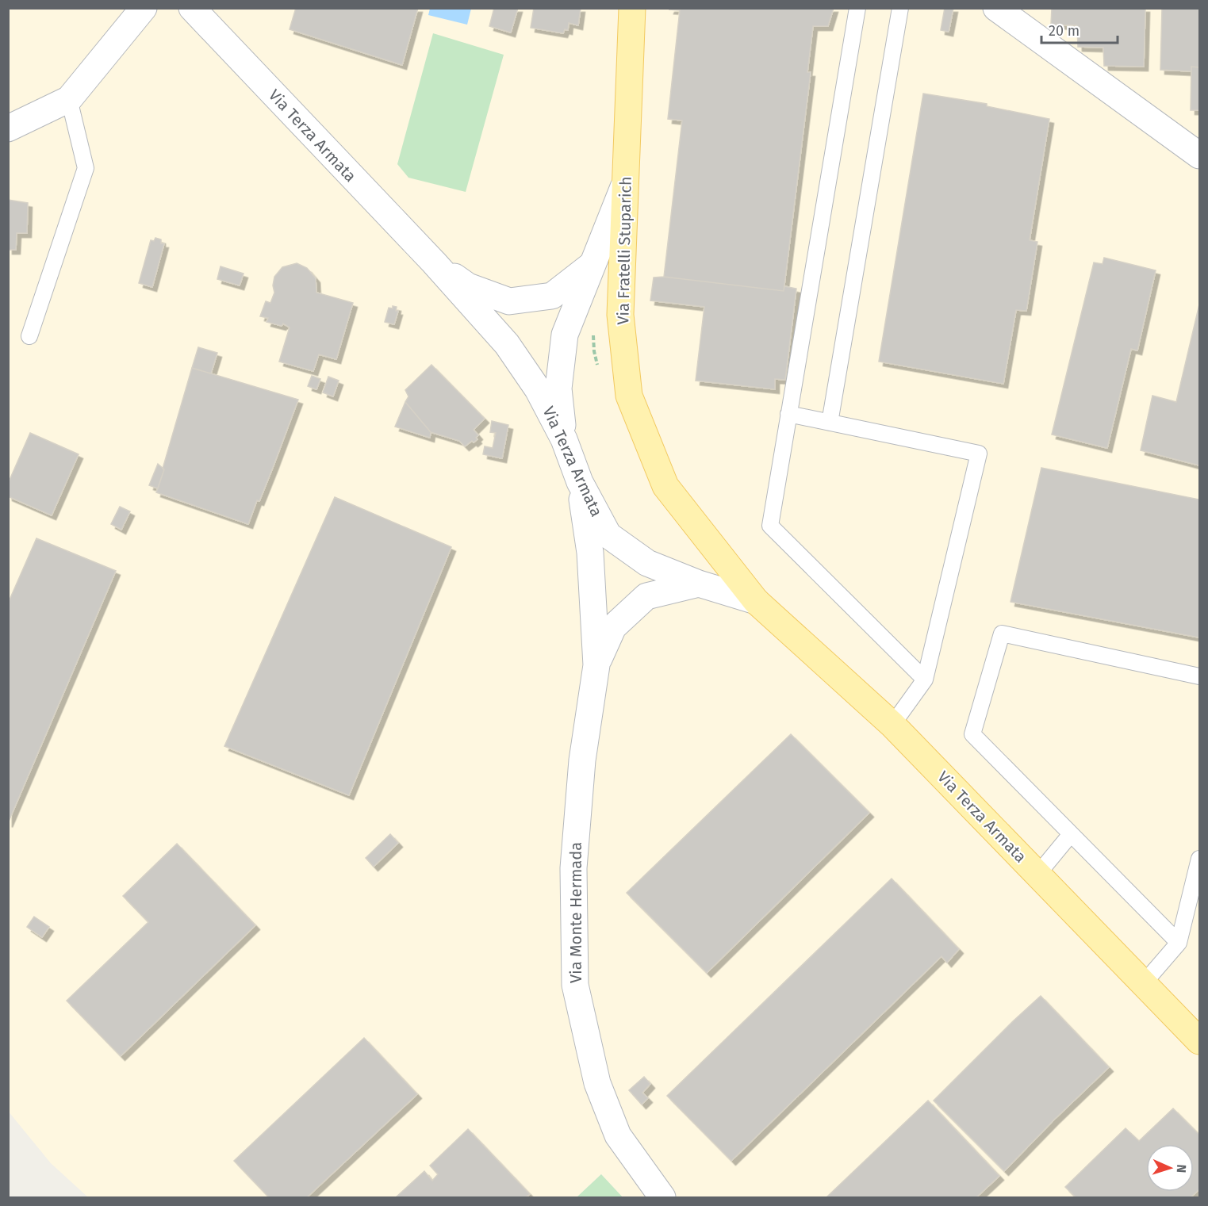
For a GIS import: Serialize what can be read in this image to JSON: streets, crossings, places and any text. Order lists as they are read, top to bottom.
{
  "streets": {
    "main road": ["Via Terza Armata", "Via Fratelli Stuparich"],
    "street": ["Via Monte Hermada"]
  },
  "crossings": [
    ["Via Terza Armata", "Via Fratelli Stuparich"],
    ["Via Terza Armata", "Via Monte Hermada"]
  ],
  "scale_bar": "20 m",
  "north": "right"
}
